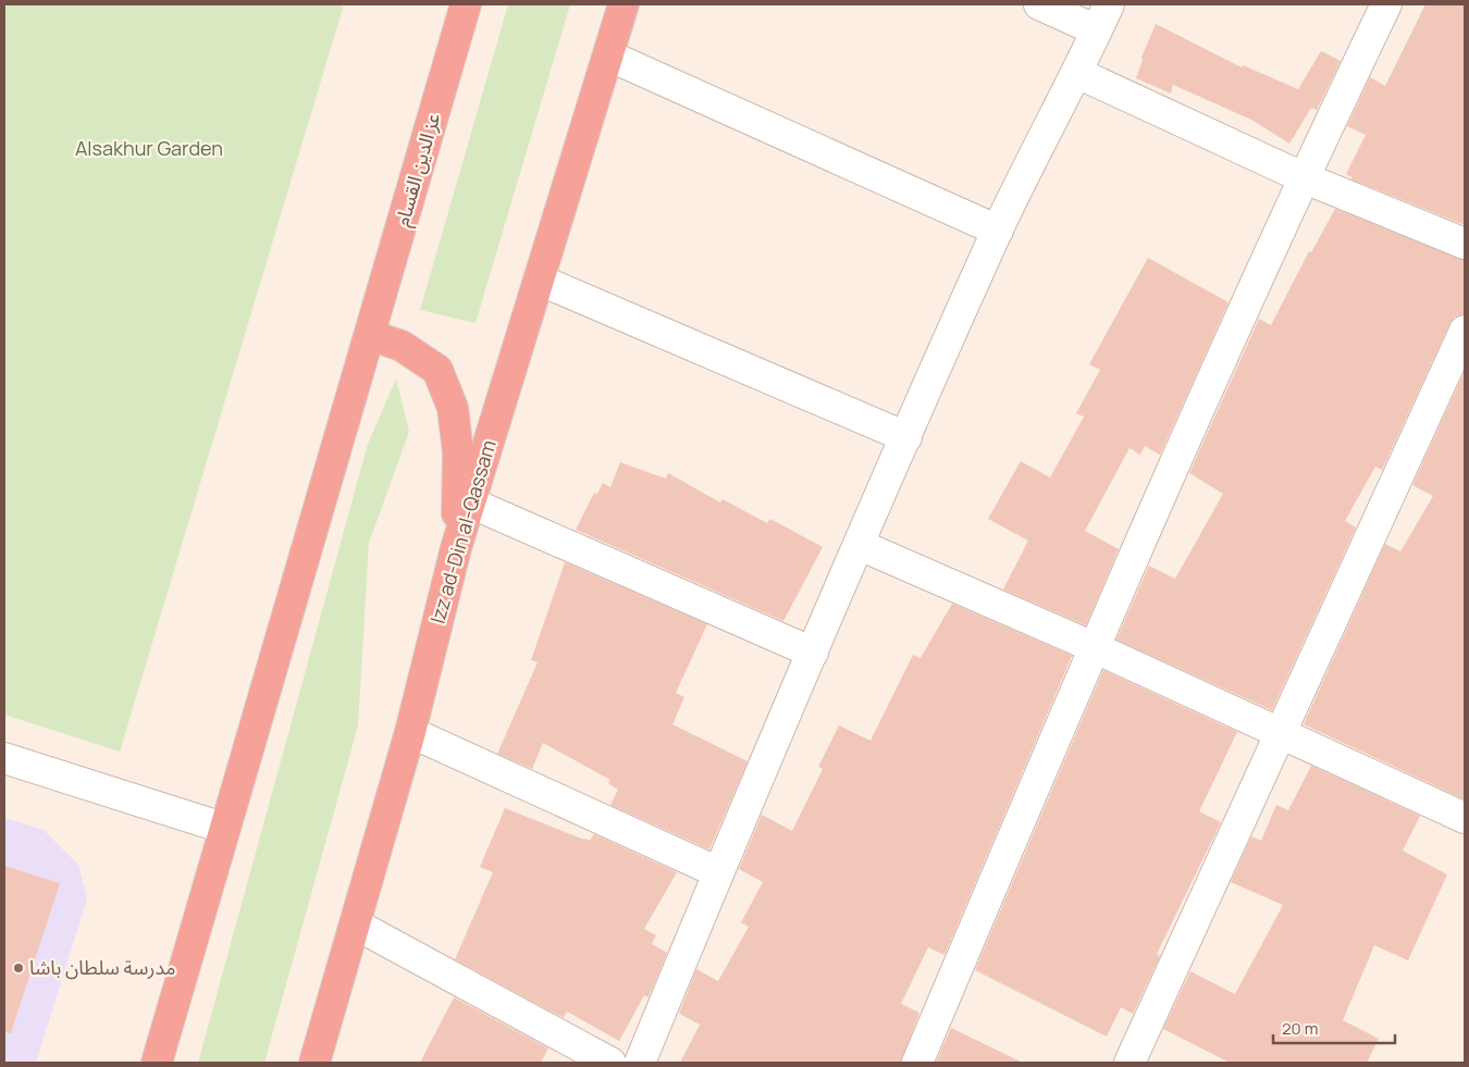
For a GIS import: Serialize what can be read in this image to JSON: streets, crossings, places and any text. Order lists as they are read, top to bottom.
{
  "streets": {
    "highway": ["عز الدين القسام", "Izz ad-Din al-Qassam"]
  },
  "parks": ["Alsakhur Garden"],
  "places": ["مدرسة سلطان باشا"],
  "scale_bar": "20 m"
}
